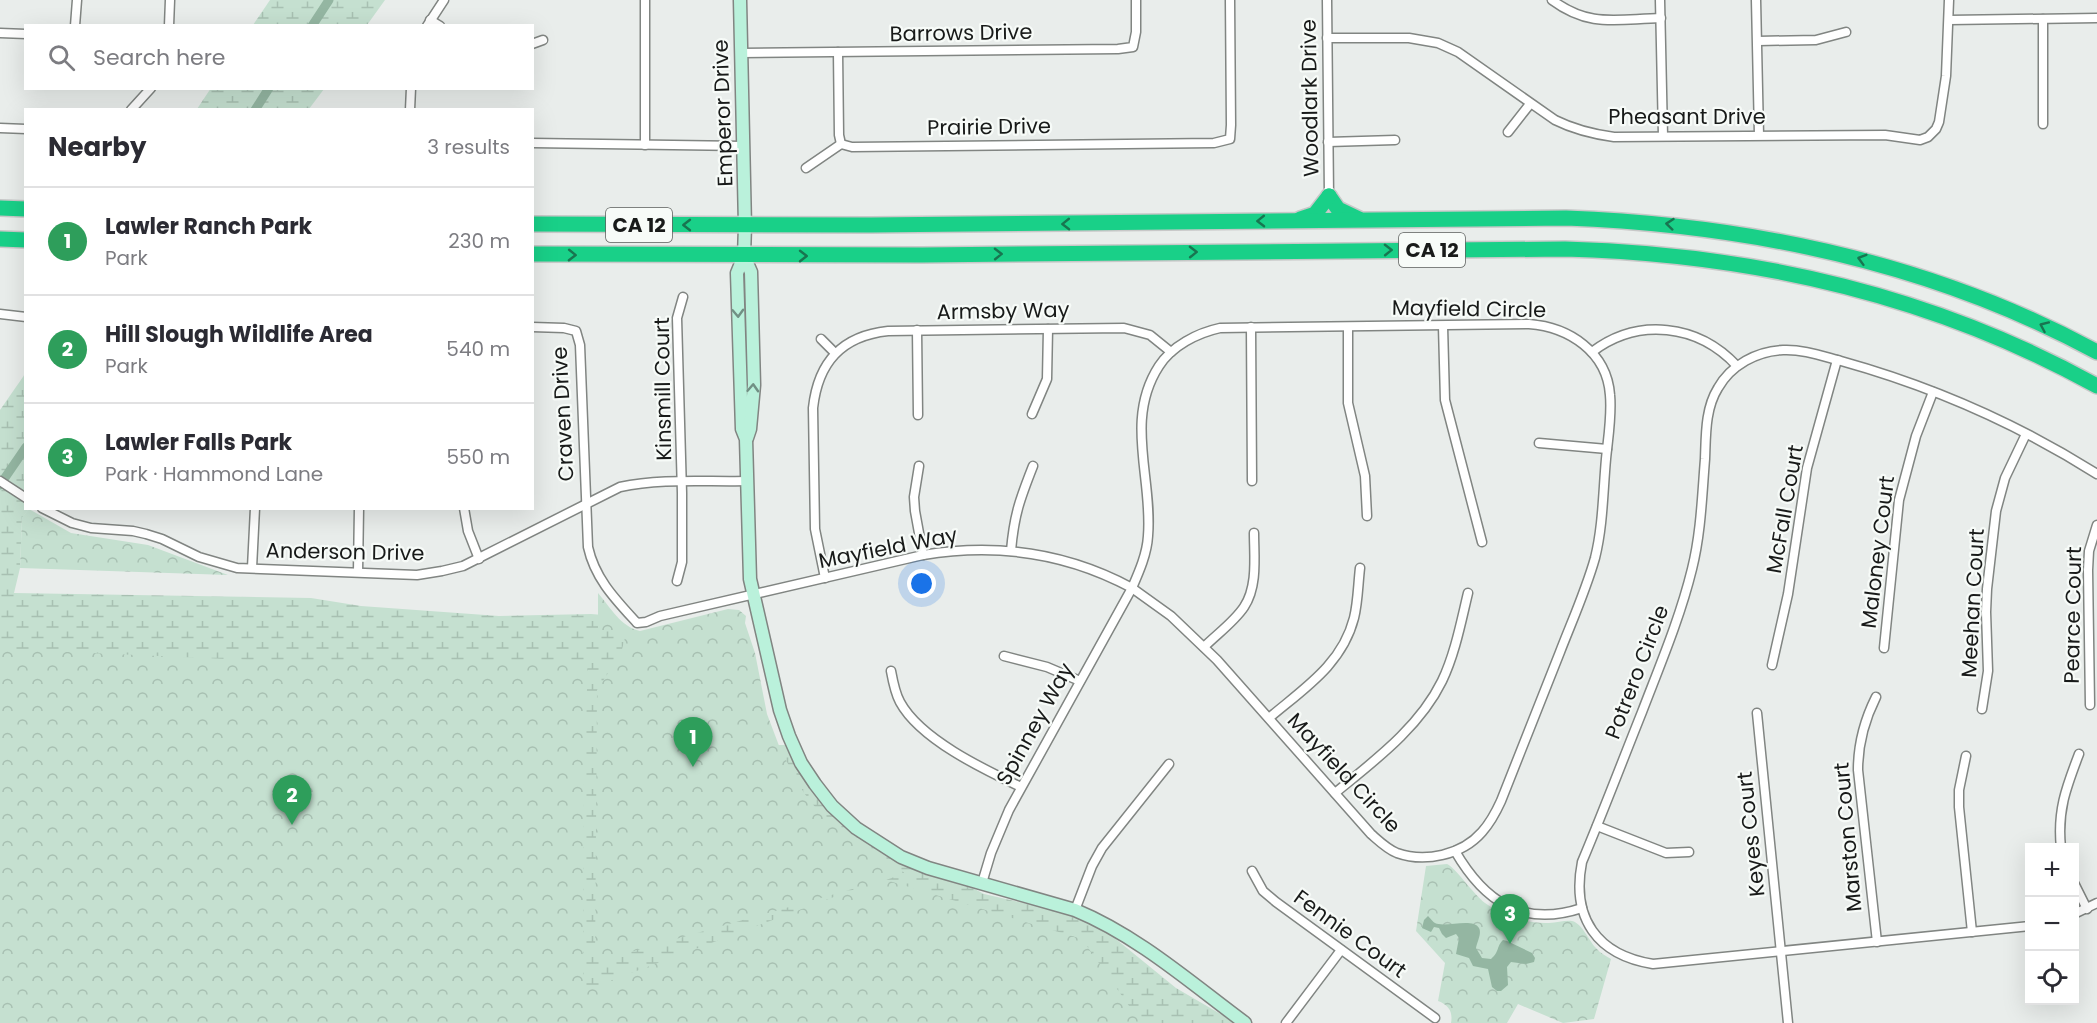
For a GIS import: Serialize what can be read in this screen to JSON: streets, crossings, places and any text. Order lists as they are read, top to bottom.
{
  "streets": {
    "highway": ["CA 12"],
    "street": [
      "Barrows Drive",
      "Woodlark Drive",
      "Emperor Drive",
      "Pheasant Drive",
      "Prairie Drive",
      "Mayfield Circle",
      "Armsby Way",
      "Kinsmill Court",
      "Craven Drive",
      "McFall Court",
      "Mayfield Way",
      "Anderson Drive",
      "Maloney Court",
      "Meehan Court",
      "Pearce Court",
      "Potrero Circle",
      "Spinney Way",
      "Keyes Court",
      "Marston Court",
      "Fennie Court"
    ]
  },
  "crossings": [
    ["Barrows Drive", "Emperor Drive"],
    ["Woodlark Drive", "Pheasant Drive"],
    ["Emperor Drive", "CA 12"],
    ["Emperor Drive", "Mayfield Way"],
    ["Emperor Drive", "Anderson Drive"],
    ["Emperor Drive", "Spinney Way"],
    ["Mayfield Circle", "Armsby Way"],
    ["Mayfield Circle", "Mayfield Way"],
    ["Mayfield Circle", "Spinney Way"],
    ["Armsby Way", "Mayfield Way"],
    ["Kinsmill Court", "Anderson Drive"],
    ["Craven Drive", "Mayfield Way"],
    ["Craven Drive", "Anderson Drive"],
    ["McFall Court", "Potrero Circle"],
    ["Mayfield Way", "Anderson Drive"],
    ["Mayfield Way", "Spinney Way"],
    ["Maloney Court", "Potrero Circle"],
    ["Meehan Court", "Potrero Circle"],
    ["Potrero Circle", "Keyes Court"],
    ["Potrero Circle", "Marston Court"]
  ],
  "page": {
    "search": "Search here",
    "heading": ["Nearby", "3 results"],
    "list": [
      {
        "mark": "1",
        "name": "Lawler Ranch Park",
        "note": "Park",
        "value": "230 m"
      },
      {
        "mark": "2",
        "name": "Hill Slough Wildlife Area",
        "note": "Park",
        "value": "540 m"
      },
      {
        "mark": "3",
        "name": "Lawler Falls Park",
        "note": "Park · Hammond Lane",
        "value": "550 m"
      }
    ],
    "pins": ["1", "2", "3"],
    "map_buttons": ["+", "−"]
  }
}
